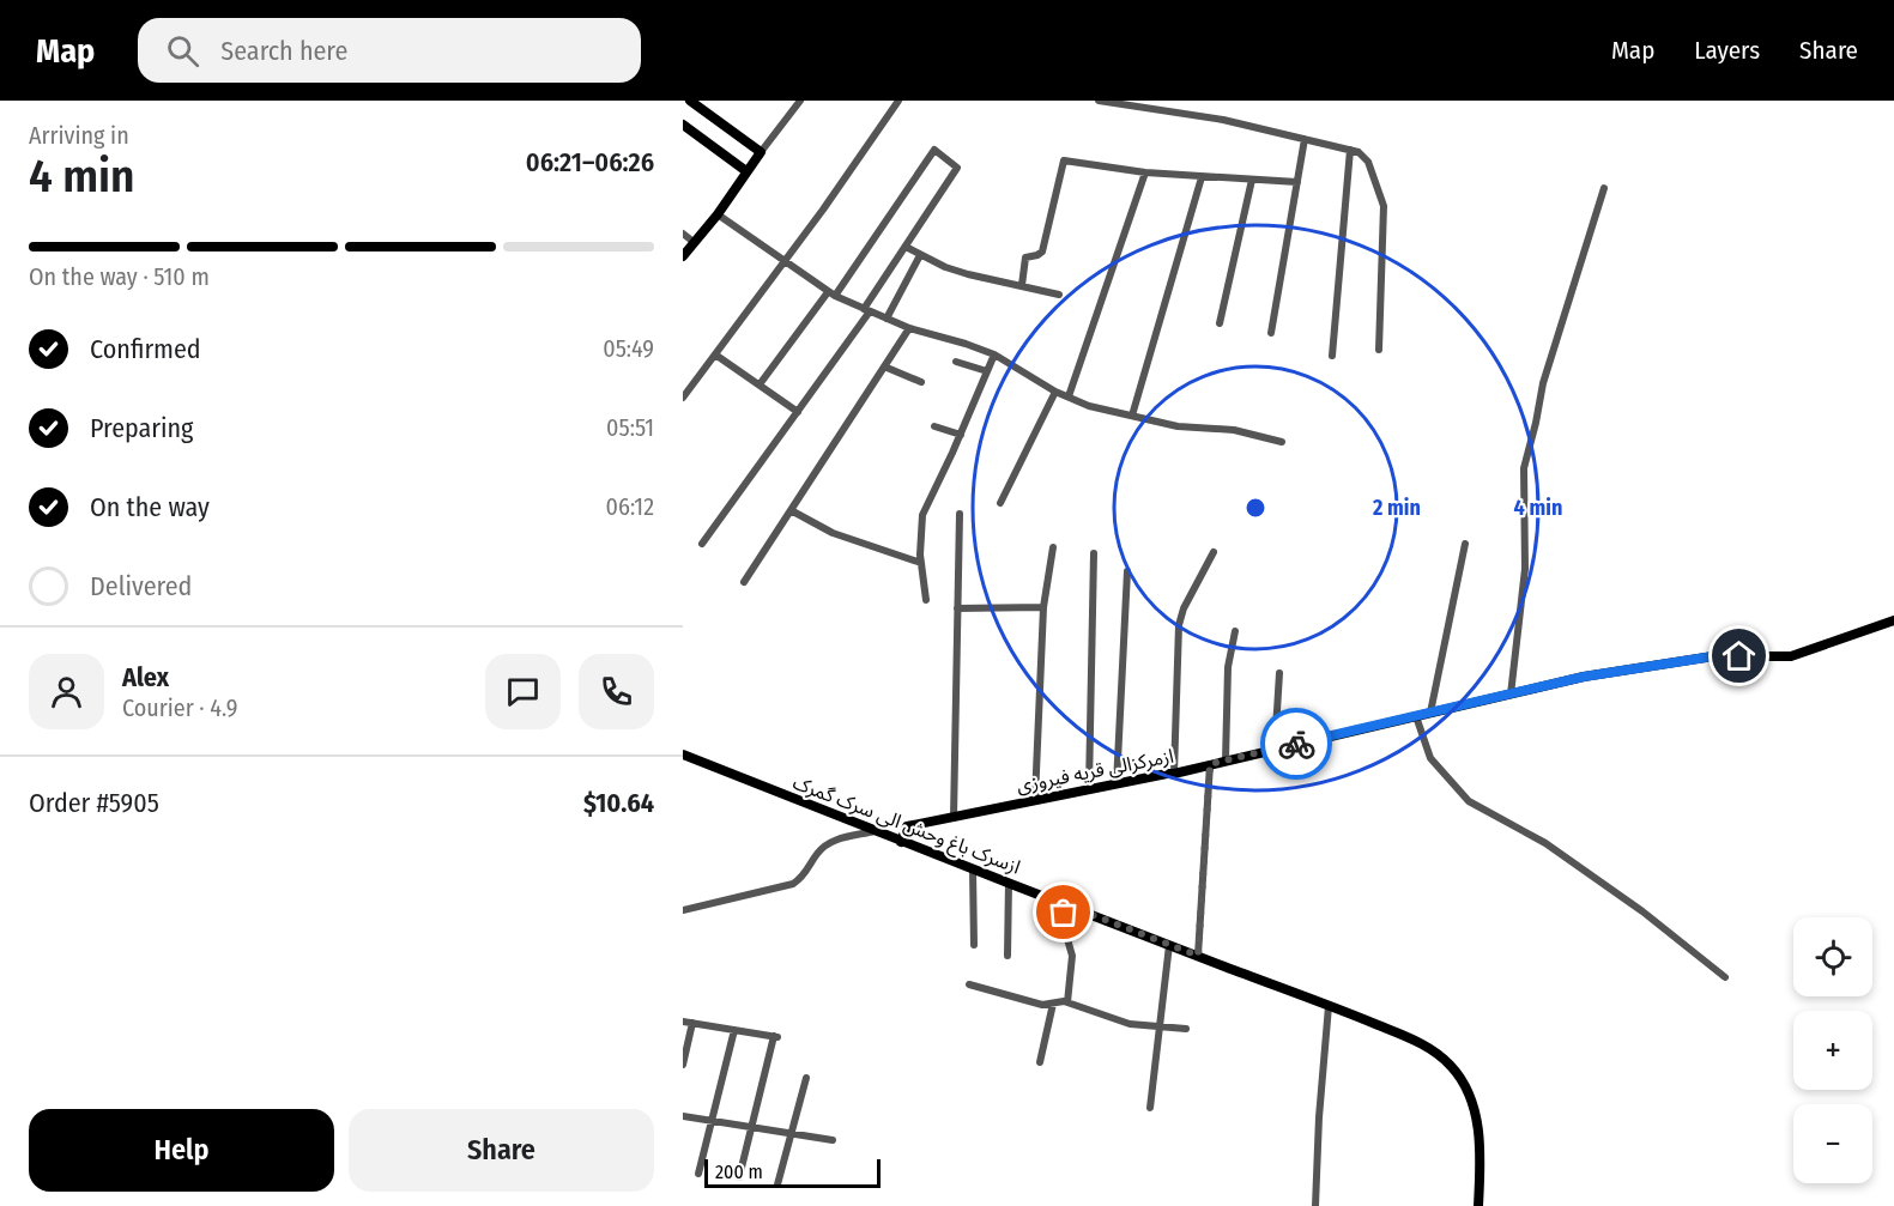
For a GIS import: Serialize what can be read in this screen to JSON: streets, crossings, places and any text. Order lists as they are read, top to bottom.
{
  "streets": {
    "main road": ["ازمرکزالی قریه فیروزی", "ازسرک باغ وحش الی سرک گمرک"]
  },
  "crossings": [
    ["ازمرکزالی قریه فیروزی", "ازسرک باغ وحش الی سرک گمرک"]
  ],
  "scale_bar": "200 m",
  "page": {
    "header": "Map",
    "search": "Search here",
    "nav": ["Map", "Layers", "Share"],
    "heading": ["4 min", "Arriving in", "06:21–06:26"],
    "panel": [
      "Alex",
      "Courier · 4.9",
      "Order #5905",
      "$10.64"
    ],
    "bar": "On the way · 510 m",
    "list": [
      ["Confirmed", "05:49"],
      ["Preparing", "05:51"],
      ["On the way", "06:12"],
      "Delivered"
    ],
    "map_buttons": ["+", "−"],
    "buttons": ["Help", "Share"],
    "scale": "200 m"
  },
  "rings": ["2 min", "4 min"]
}
